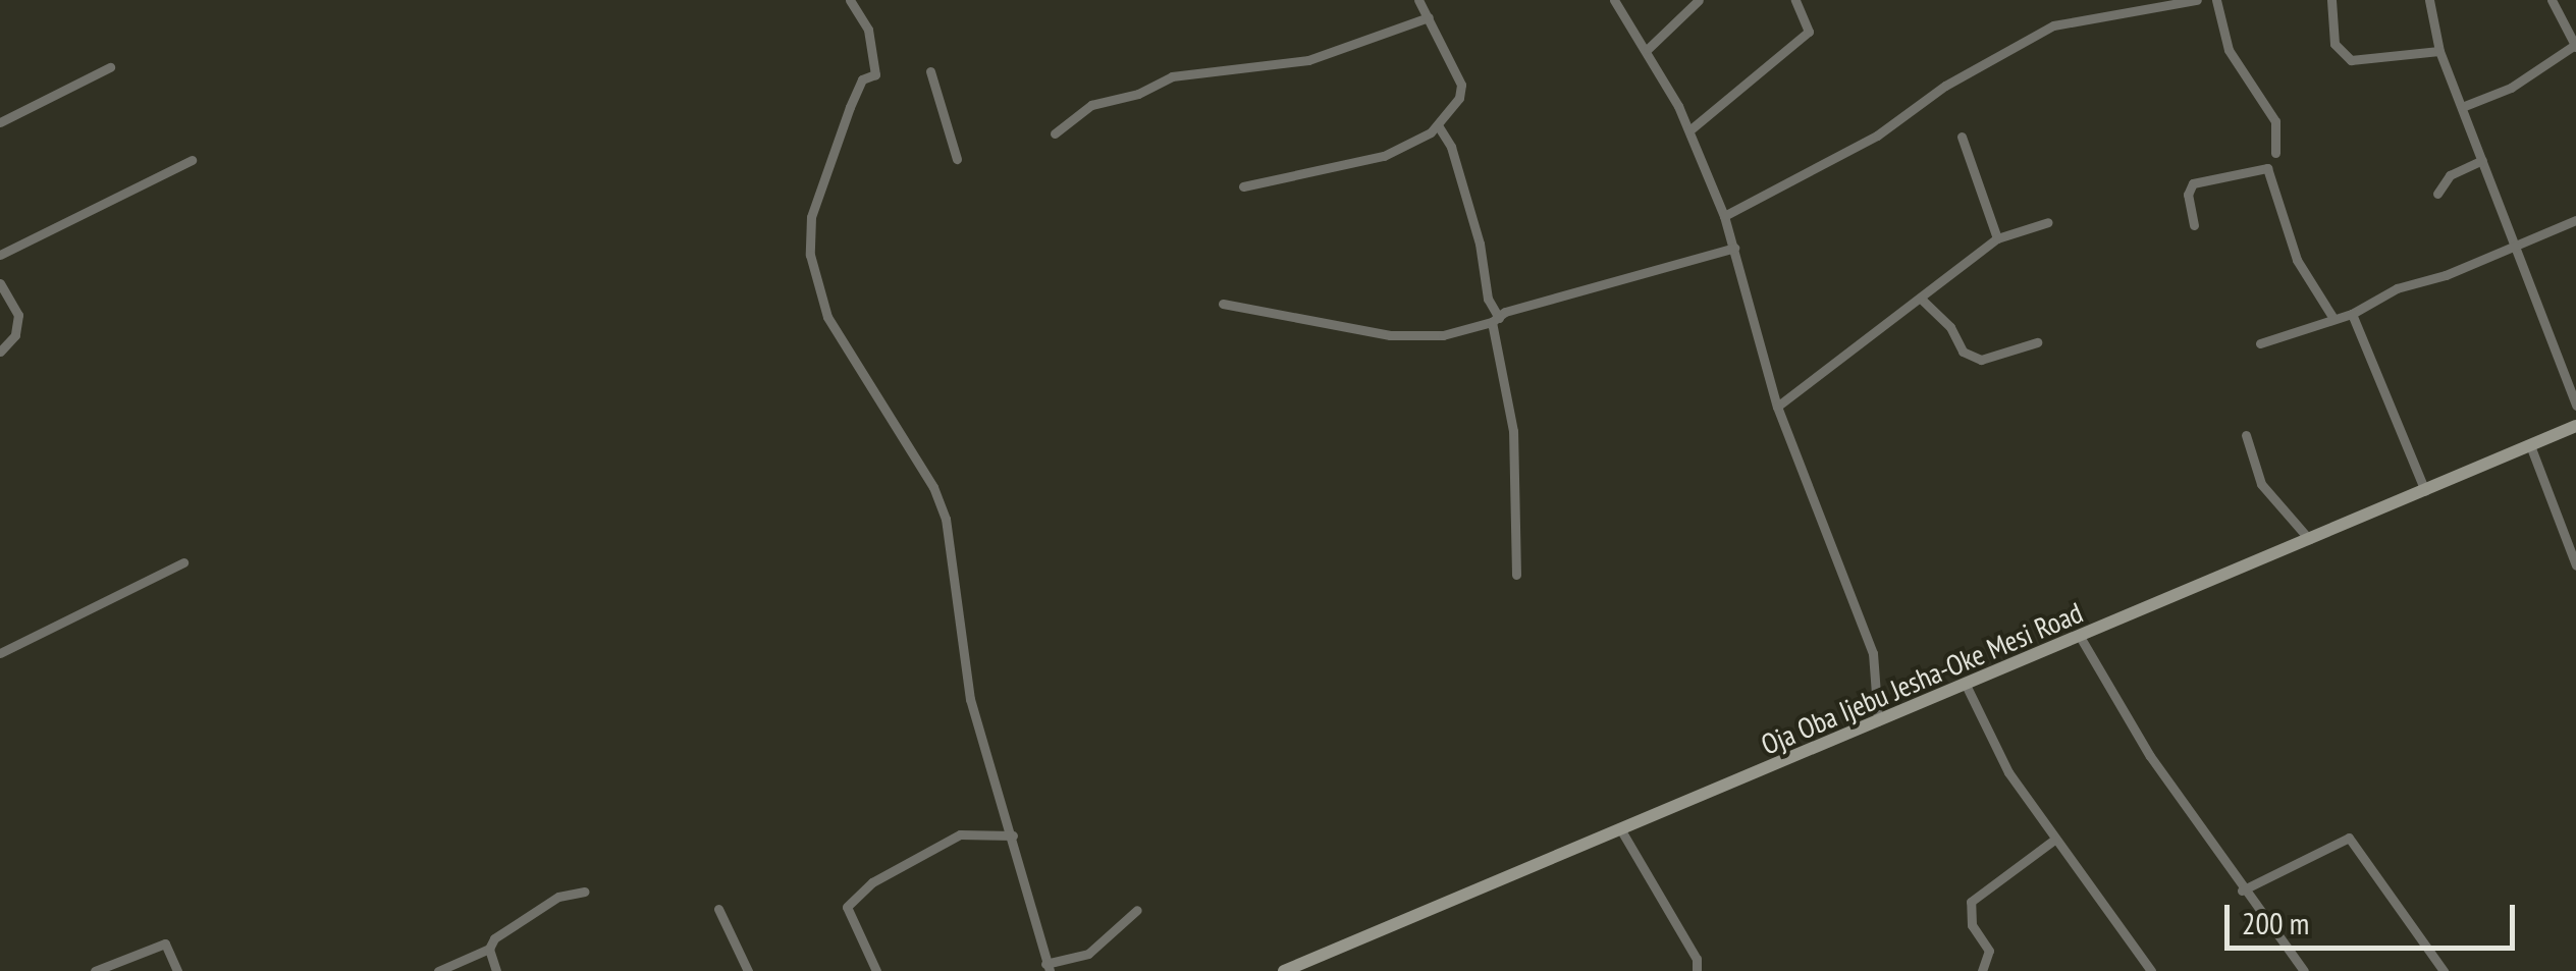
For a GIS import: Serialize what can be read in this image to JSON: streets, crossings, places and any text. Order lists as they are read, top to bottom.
{
  "streets": {
    "main road": ["Oja Oba Ijebu Jesha-Oke Mesi Road"]
  },
  "scale_bar": "200 m"
}
